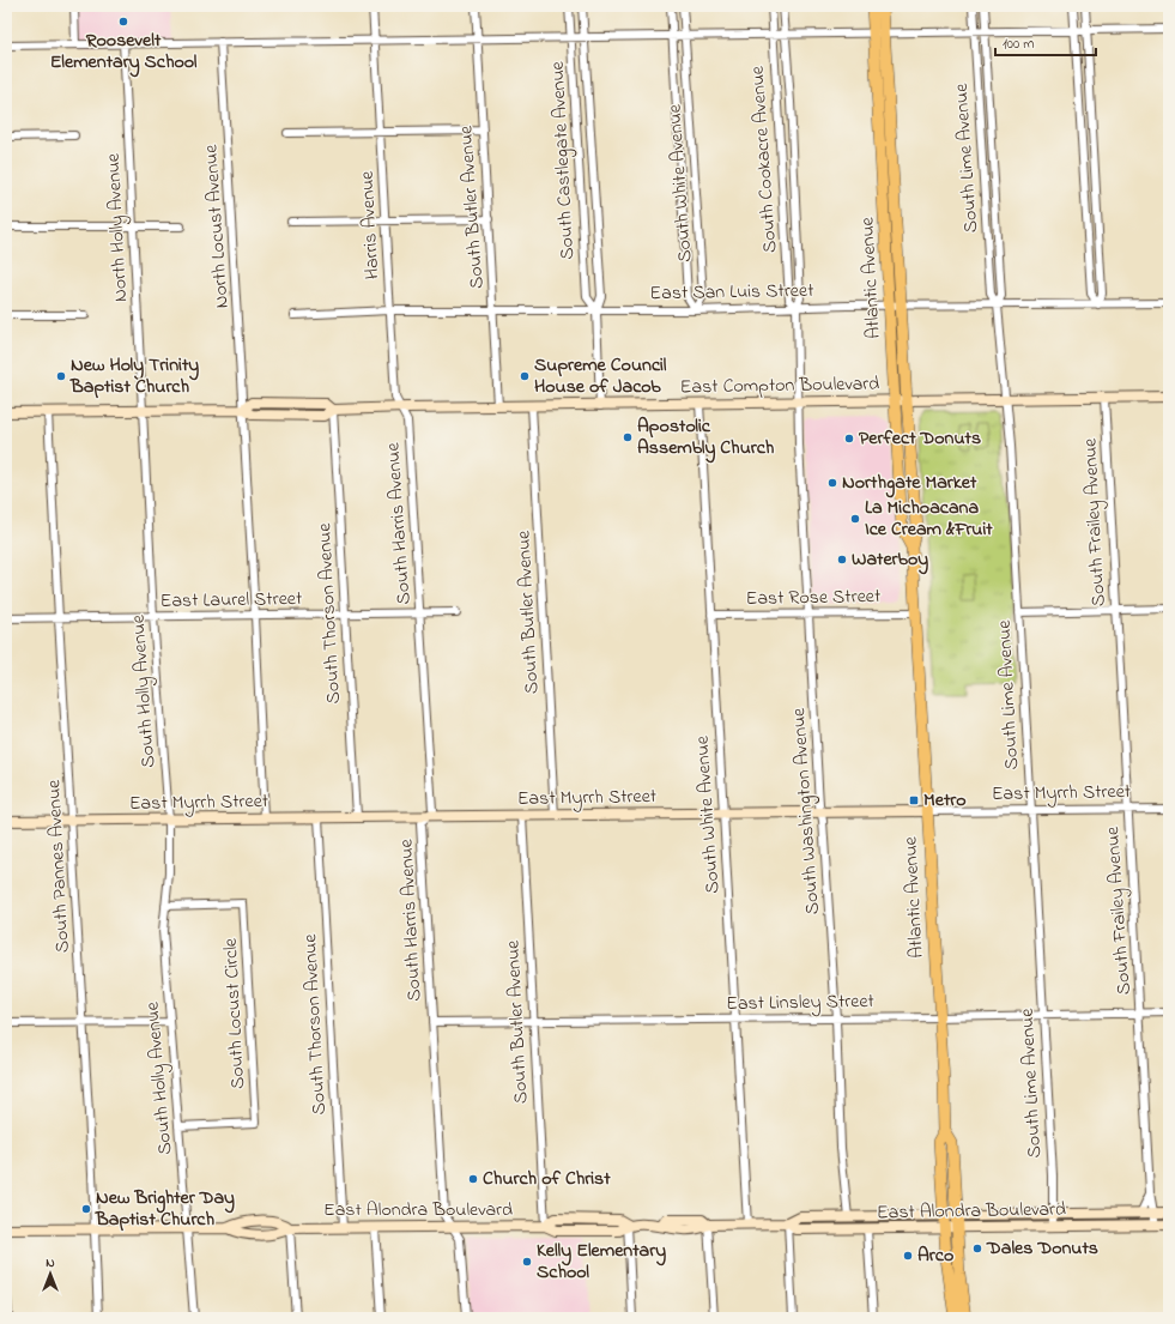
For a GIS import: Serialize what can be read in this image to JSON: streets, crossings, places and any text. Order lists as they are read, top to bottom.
{
  "streets": {
    "main road": [
      "Atlantic Avenue",
      "East Compton Boulevard",
      "East Myrrh Street",
      "East Alondra Boulevard"
    ],
    "street": [
      "South Lime Avenue",
      "South Cookacre Avenue",
      "South Castlegate Avenue",
      "South White Avenue",
      "South Butler Avenue",
      "Harris Avenue",
      "North Locust Avenue",
      "North Holly Avenue",
      "East San Luis Street",
      "South Frailey Avenue",
      "South Harris Avenue",
      "East Rose Street",
      "East Laurel Street",
      "South Thorson Avenue",
      "South Holly Avenue",
      "South Washington Avenue",
      "South Pannes Avenue",
      "East Linsley Street",
      "South Locust Circle"
    ]
  },
  "crossings": [
    ["South Lime Avenue", "East San Luis Street"],
    ["South Lime Avenue", "East Compton Boulevard"],
    ["South Lime Avenue", "East Myrrh Street"],
    ["South Lime Avenue", "East Linsley Street"],
    ["South Lime Avenue", "East Alondra Boulevard"],
    ["South Cookacre Avenue", "East San Luis Street"],
    ["South Cookacre Avenue", "East Compton Boulevard"],
    ["South Cookacre Avenue", "South Washington Avenue"],
    ["South Castlegate Avenue", "East San Luis Street"],
    ["South Castlegate Avenue", "East Compton Boulevard"],
    ["South White Avenue", "East San Luis Street"],
    ["South White Avenue", "East Compton Boulevard"],
    ["South White Avenue", "East Rose Street"],
    ["South White Avenue", "East Myrrh Street"],
    ["South White Avenue", "East Linsley Street"],
    ["South White Avenue", "East Alondra Boulevard"],
    ["South Butler Avenue", "East San Luis Street"],
    ["South Butler Avenue", "East Compton Boulevard"],
    ["South Butler Avenue", "East Myrrh Street"],
    ["South Butler Avenue", "East Linsley Street"],
    ["South Butler Avenue", "East Alondra Boulevard"],
    ["Harris Avenue", "East San Luis Street"],
    ["Harris Avenue", "East Compton Boulevard"],
    ["Harris Avenue", "South Harris Avenue"],
    ["North Locust Avenue", "East Compton Boulevard"],
    ["North Locust Avenue", "East Laurel Street"],
    ["North Locust Avenue", "East Myrrh Street"],
    ["North Holly Avenue", "East Compton Boulevard"],
    ["North Holly Avenue", "South Holly Avenue"],
    ["Atlantic Avenue", "East San Luis Street"],
    ["Atlantic Avenue", "East Compton Boulevard"],
    ["Atlantic Avenue", "East Rose Street"],
    ["Atlantic Avenue", "East Myrrh Street"],
    ["Atlantic Avenue", "East Linsley Street"],
    ["Atlantic Avenue", "East Alondra Boulevard"],
    ["East Compton Boulevard", "South Frailey Avenue"],
    ["East Compton Boulevard", "South Harris Avenue"],
    ["East Compton Boulevard", "South Thorson Avenue"],
    ["East Compton Boulevard", "South Holly Avenue"],
    ["East Compton Boulevard", "South Washington Avenue"],
    ["East Compton Boulevard", "South Pannes Avenue"],
    ["South Frailey Avenue", "East Myrrh Street"],
    ["South Frailey Avenue", "East Linsley Street"],
    ["South Frailey Avenue", "East Alondra Boulevard"],
    ["South Harris Avenue", "East Laurel Street"],
    ["South Harris Avenue", "East Myrrh Street"],
    ["South Harris Avenue", "East Linsley Street"],
    ["South Harris Avenue", "East Alondra Boulevard"],
    ["East Rose Street", "South Washington Avenue"],
    ["East Laurel Street", "South Thorson Avenue"],
    ["East Laurel Street", "South Holly Avenue"],
    ["East Laurel Street", "South Pannes Avenue"],
    ["South Thorson Avenue", "East Myrrh Street"],
    ["South Thorson Avenue", "East Alondra Boulevard"],
    ["South Holly Avenue", "East Myrrh Street"],
    ["South Holly Avenue", "South Locust Circle"],
    ["South Holly Avenue", "East Alondra Boulevard"],
    ["East Myrrh Street", "South Washington Avenue"],
    ["East Myrrh Street", "South Pannes Avenue"],
    ["South Washington Avenue", "East Linsley Street"],
    ["South Washington Avenue", "East Alondra Boulevard"],
    ["South Pannes Avenue", "East Alondra Boulevard"]
  ],
  "places": {
    "other": [
      "Roosevelt Elementary School",
      "New Holy Trinity Baptist Church",
      "Supreme Council House of Jacob",
      "Apostolic Assembly Church",
      "Perfect Donuts",
      "Northgate Market",
      "La Michoacana Ice Cream &Fruit",
      "Waterboy",
      "Church of Christ",
      "New Brighter Day Baptist Church",
      "Dales Donuts",
      "Arco",
      "Kelly Elementary School"
    ],
    "transit": ["Metro"]
  },
  "scale_bar": "100 m",
  "north": "top"
}
